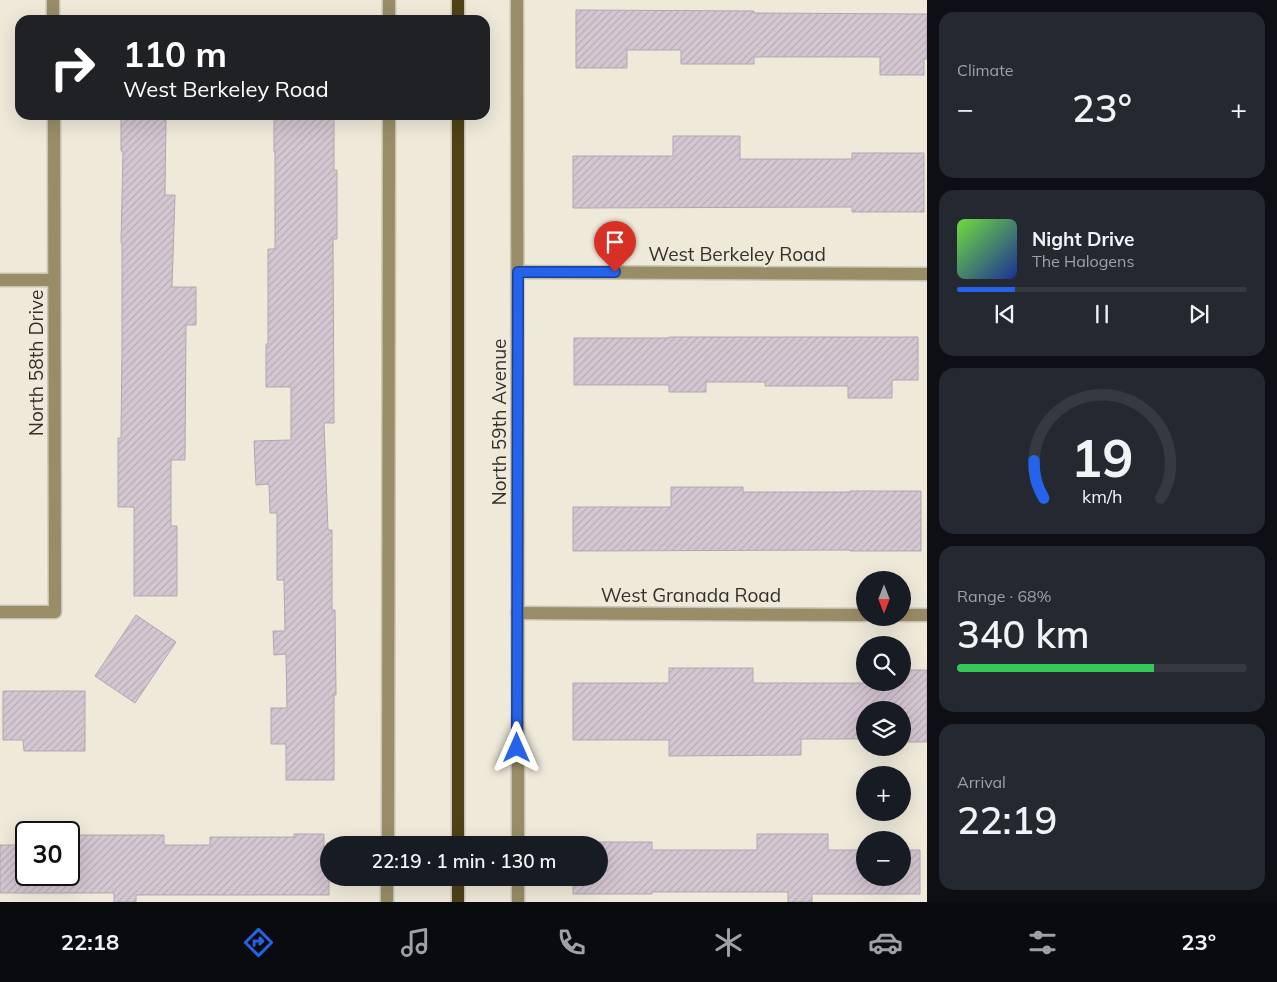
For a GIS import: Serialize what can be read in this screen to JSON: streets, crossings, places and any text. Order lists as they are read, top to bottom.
{
  "streets": {
    "street": [
      "West Berkeley Road",
      "North 58th Drive",
      "North 59th Avenue",
      "West Granada Road"
    ]
  },
  "crossings": [
    ["West Berkeley Road", "North 59th Avenue"],
    ["North 59th Avenue", "West Granada Road"]
  ],
  "north": "bottom",
  "page": {
    "tile": [
      "Climate",
      ["Range · 68%", "340 km"],
      ["Arrival", "22:19"]
    ],
    "turn": ["110 m", "West Berkeley Road"],
    "heat": ["−", "23°", "+"],
    "song": ["Night Drive", "The Halogens"],
    "map_buttons": ["+", "−"],
    "limit": "30",
    "trip": "22:19 · 1 min · 130 m",
    "tabs": ["22:18", "23°"],
    "gauge": ["19", "km/h"]
  }
}
